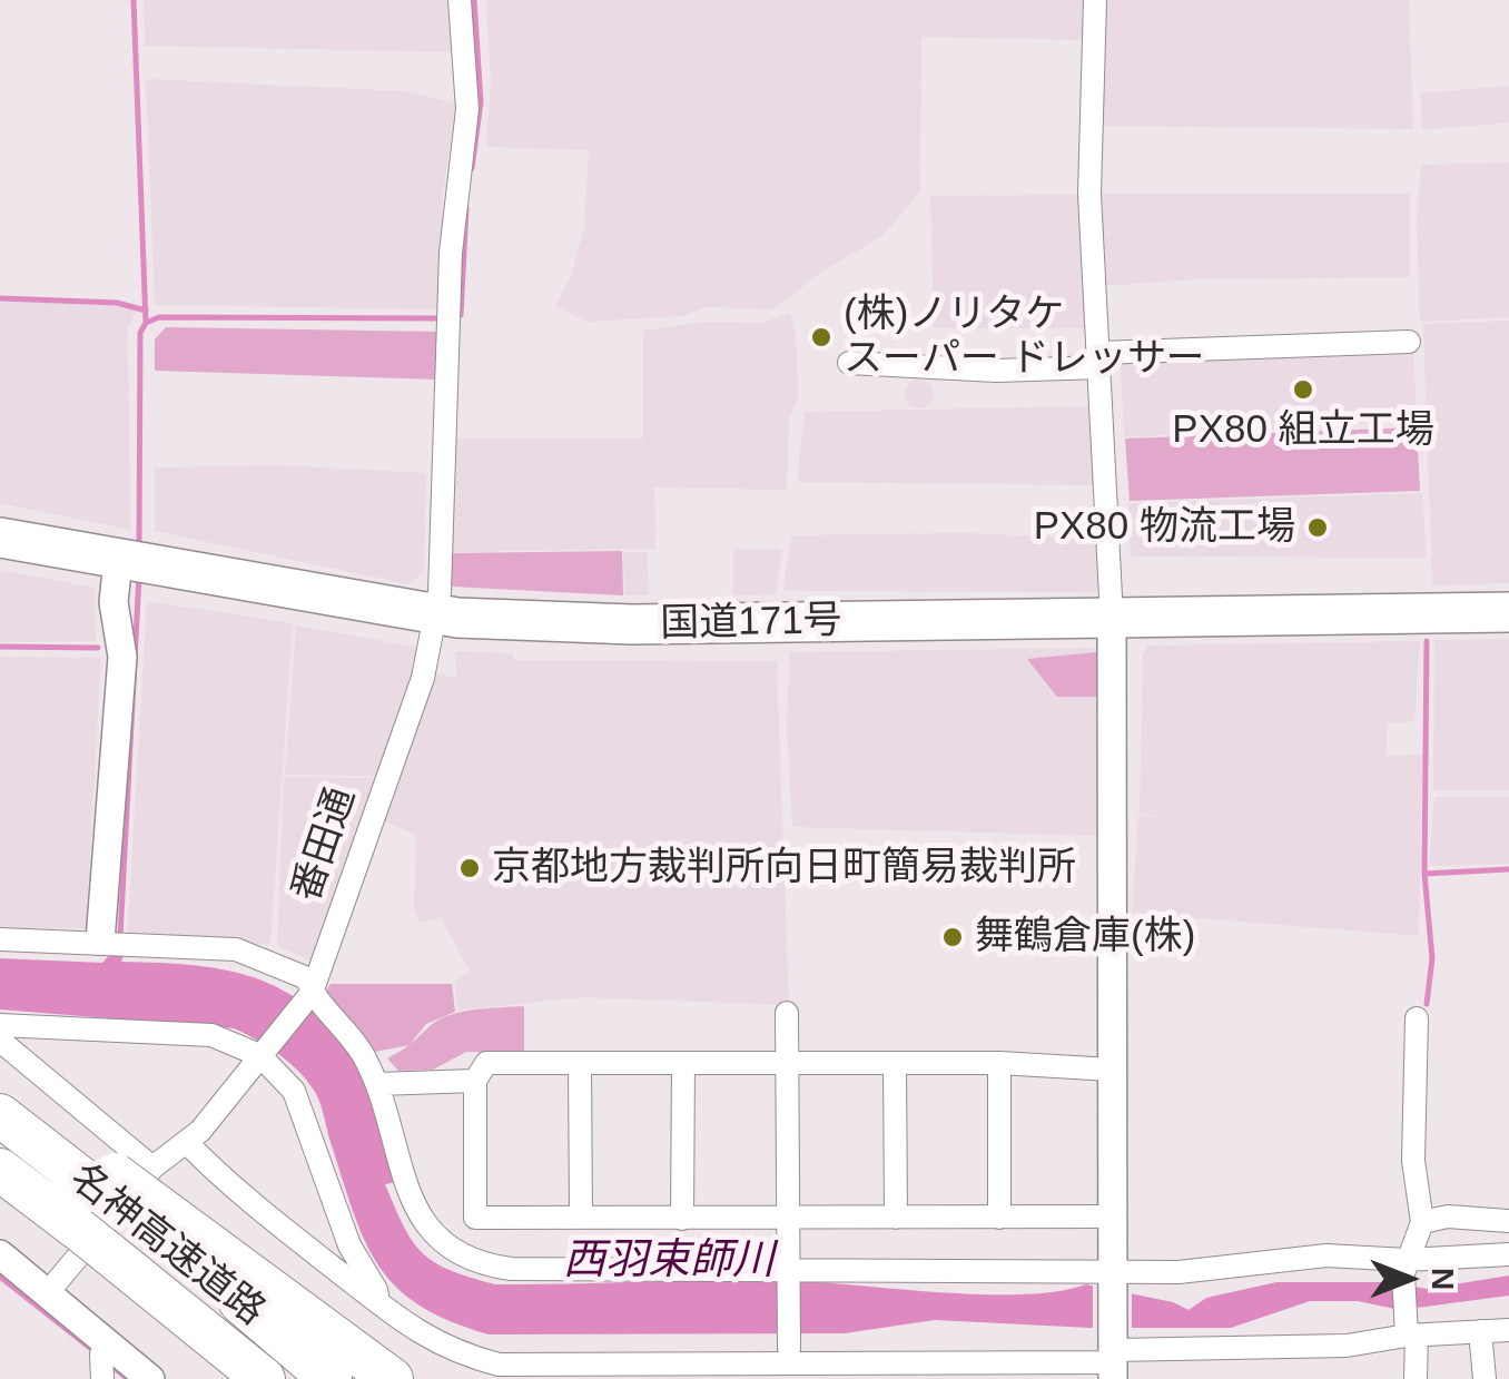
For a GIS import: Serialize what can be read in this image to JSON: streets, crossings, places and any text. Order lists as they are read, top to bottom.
{
  "streets": {
    "highway": ["国道171号", "名神高速道路"],
    "street": ["番田通"]
  },
  "crossings": [
    ["国道171号", "番田通"],
    ["番田通", "名神高速道路"]
  ],
  "water": ["西羽束師川"],
  "places": [
    "(株)ノリタケ スーパー ドレッサー",
    "PX80 組立工場",
    "PX80 物流工場",
    "京都地方裁判所向日町簡易裁判所",
    "舞鶴倉庫(株)"
  ],
  "north": "right"
}
